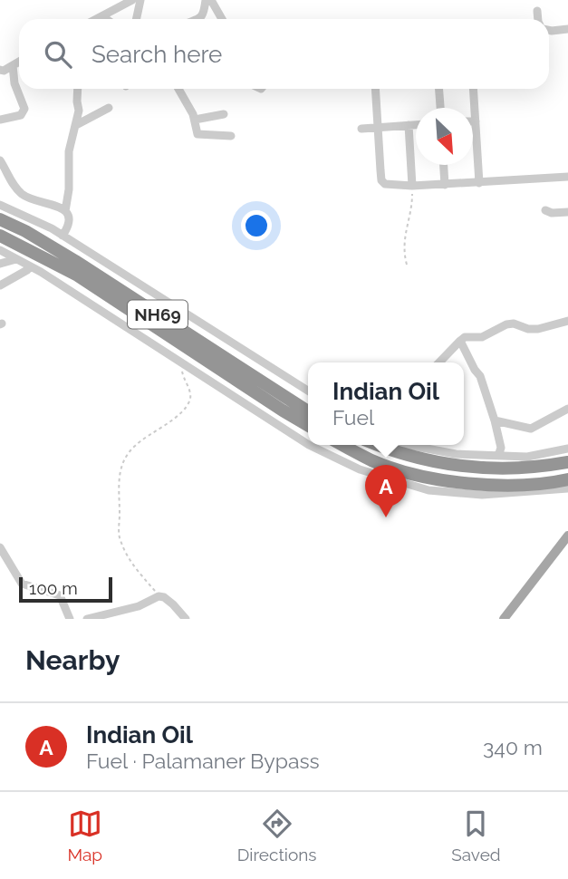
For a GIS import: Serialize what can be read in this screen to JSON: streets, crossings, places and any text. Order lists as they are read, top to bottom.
{
  "streets": {
    "highway": ["NH69"]
  },
  "scale_bar": "100 m",
  "north": "bottom right",
  "page": {
    "search": "Search here",
    "popup": ["Indian Oil", "Fuel"],
    "pins": "A",
    "scale": "100 m",
    "heading": "Nearby",
    "list": [
      {
        "mark": "A",
        "name": "Indian Oil",
        "note": "Fuel · Palamaner Bypass",
        "value": "340 m"
      }
    ],
    "nav": ["Map", "Directions", "Saved"]
  }
}
